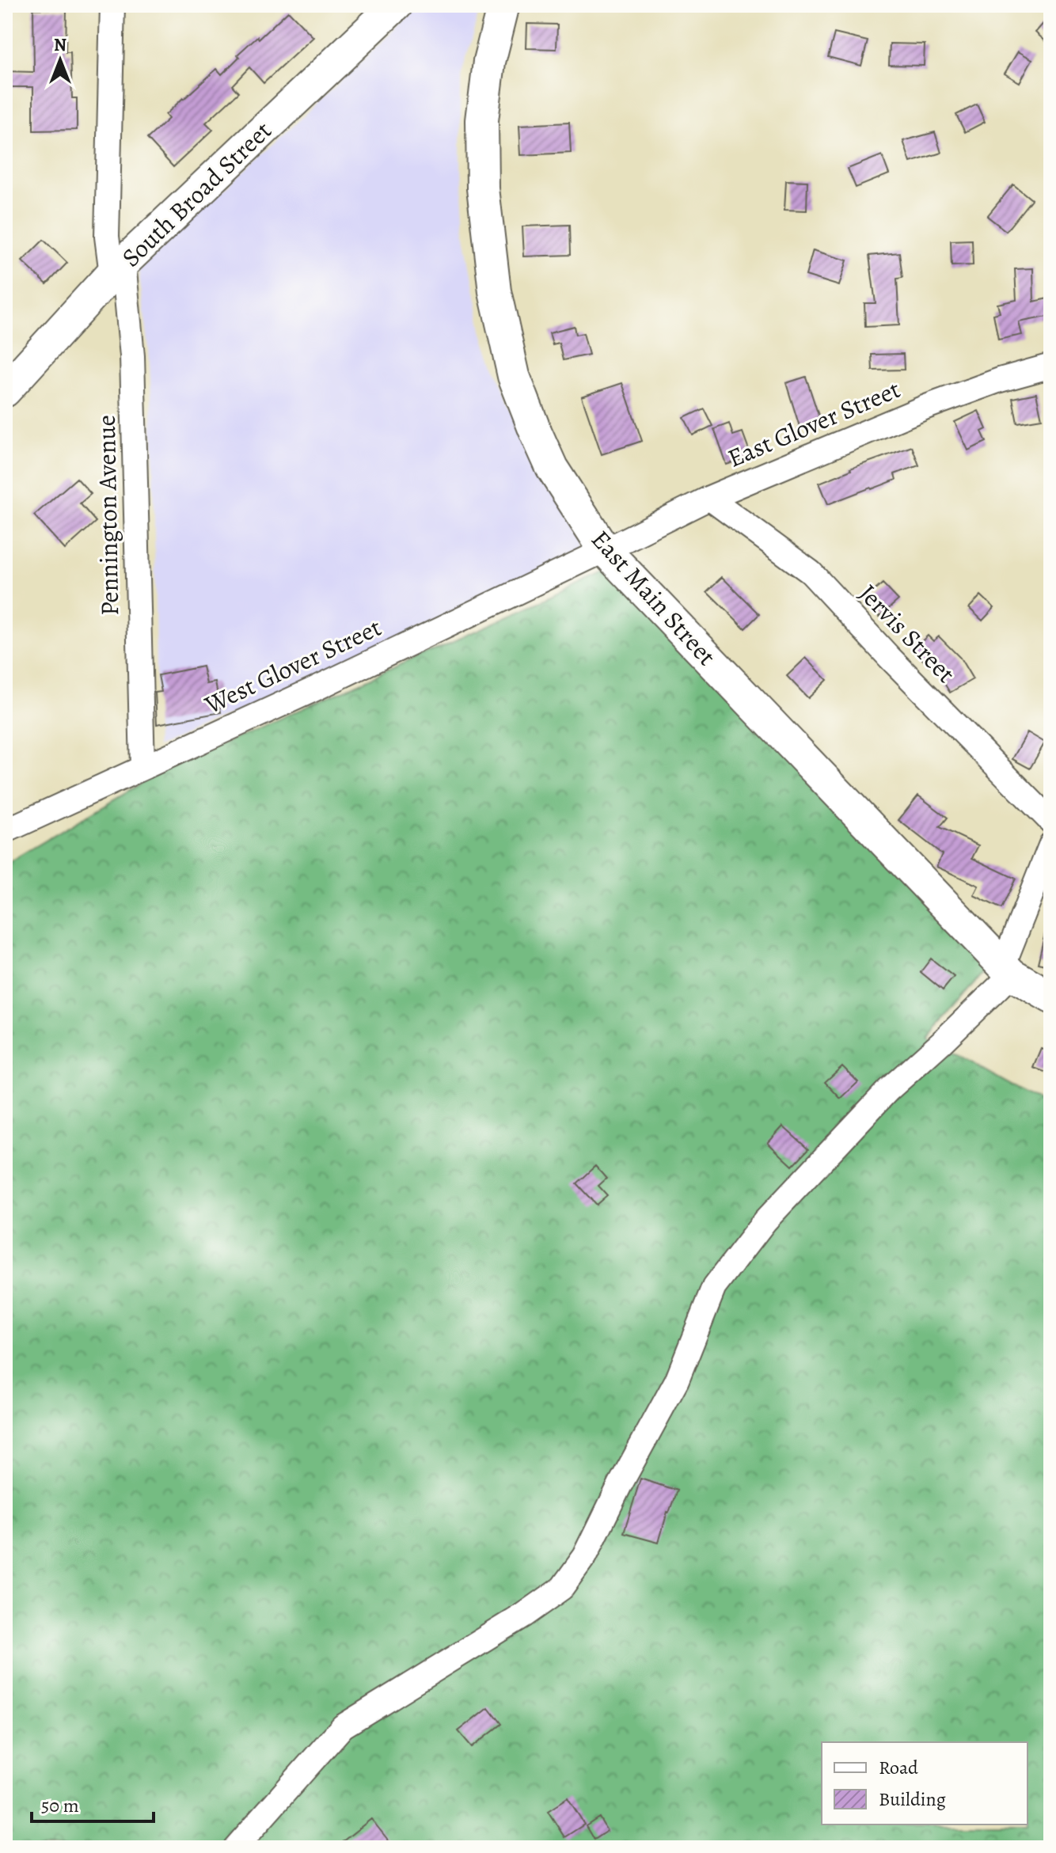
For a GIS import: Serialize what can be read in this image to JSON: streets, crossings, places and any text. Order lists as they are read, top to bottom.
{
  "streets": {
    "main road": ["South Broad Street", "East Main Street"],
    "street": [
      "East Glover Street",
      "Pennington Avenue",
      "Jervis Street",
      "West Glover Street"
    ]
  },
  "crossings": [
    ["South Broad Street", "Pennington Avenue"],
    ["East Glover Street", "East Main Street"],
    ["East Glover Street", "Jervis Street"],
    ["East Glover Street", "West Glover Street"],
    ["Pennington Avenue", "West Glover Street"],
    ["East Main Street", "West Glover Street"]
  ],
  "legend": ["Road", "Building"],
  "scale_bar": "50 m",
  "north": "top"
}
